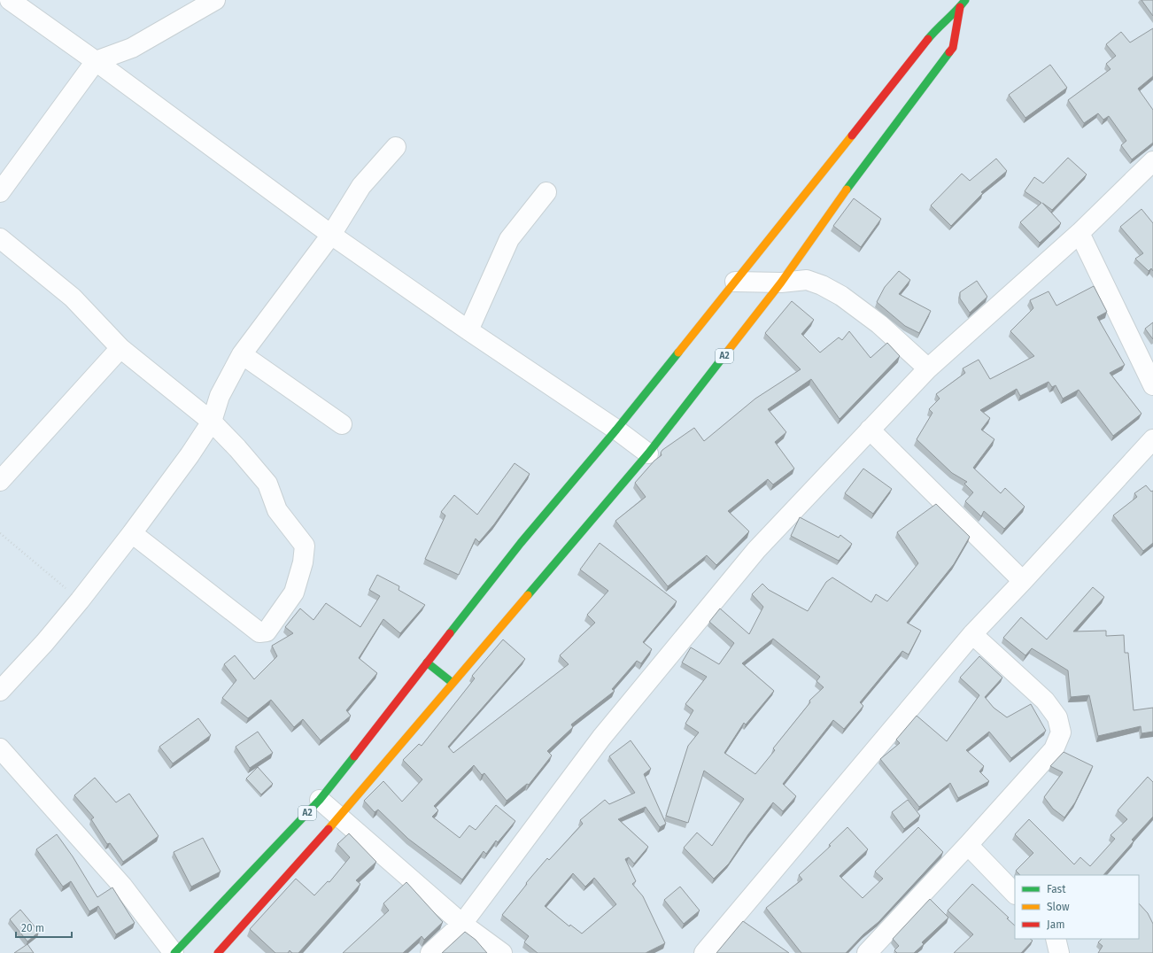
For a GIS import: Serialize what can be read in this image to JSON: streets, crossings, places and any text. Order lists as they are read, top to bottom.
{
  "streets": {
    "highway": ["A2"]
  },
  "legend": ["Fast", "Slow", "Jam"],
  "scale_bar": "20 m"
}
